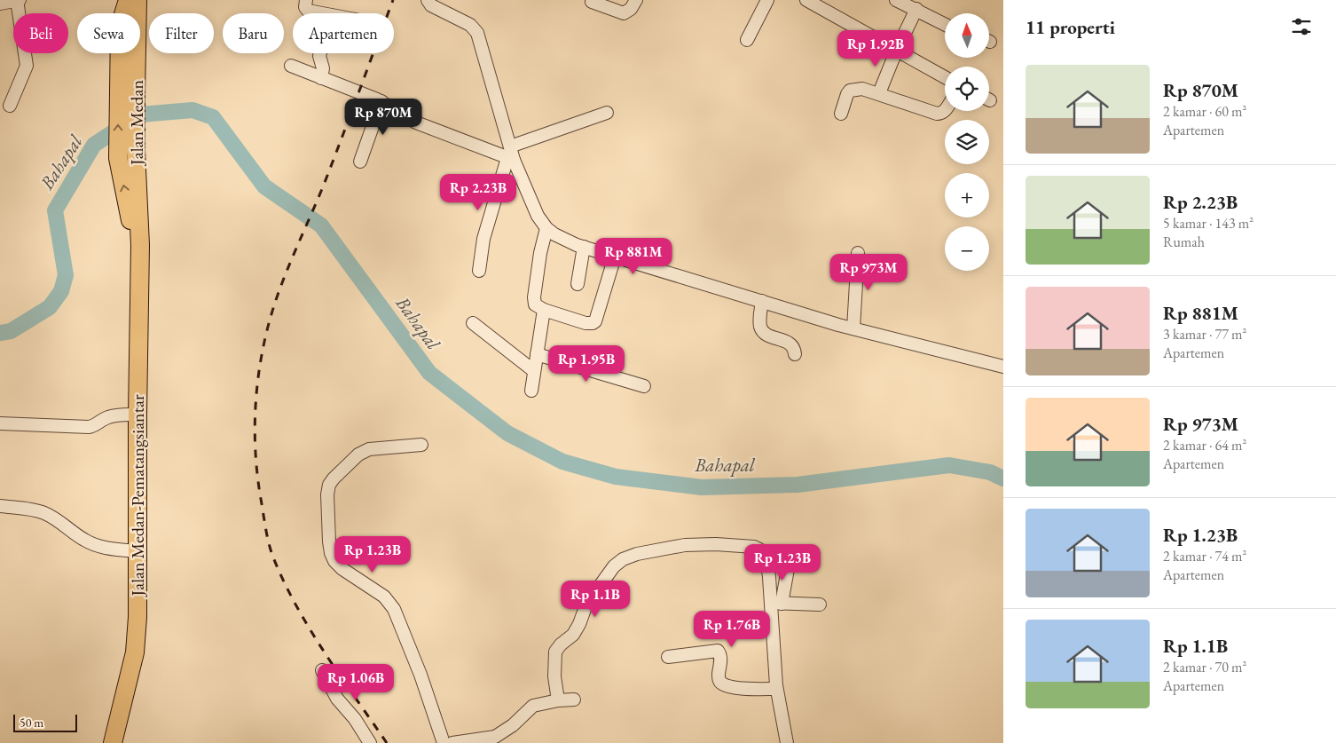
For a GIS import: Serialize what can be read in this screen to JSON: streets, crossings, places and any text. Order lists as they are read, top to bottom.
{
  "streets": {
    "highway": ["Jalan Medan", "Jalan Medan-Pematangsiantar"]
  },
  "crossings": [
    ["Jalan Medan", "Jalan Medan-Pematangsiantar"]
  ],
  "water": ["Bahapal"],
  "scale_bar": "50 m",
  "north": "top",
  "page": {
    "heading": "11 properti",
    "map_buttons": ["+", "−"],
    "chip": [
      "Beli",
      "Sewa",
      "Filter",
      "Baru",
      "Apartemen"
    ],
    "price": [
      "Rp 1.92B",
      "Rp 870M",
      "Rp 2.23B",
      "Rp 881M",
      "Rp 973M",
      "Rp 1.95B",
      "Rp 1.23B",
      "Rp 1.23B",
      "Rp 1.1B",
      "Rp 1.76B",
      "Rp 1.06B"
    ],
    "list": [
      {
        "name": "Rp 870M",
        "note": "2 kamar · 60 m² · Apartemen"
      },
      {
        "name": "Rp 2.23B",
        "note": "5 kamar · 143 m² · Rumah"
      },
      {
        "name": "Rp 881M",
        "note": "3 kamar · 77 m² · Apartemen"
      },
      {
        "name": "Rp 973M",
        "note": "2 kamar · 64 m² · Apartemen"
      },
      {
        "name": "Rp 1.23B",
        "note": "2 kamar · 74 m² · Apartemen"
      },
      {
        "name": "Rp 1.1B",
        "note": "2 kamar · 70 m² · Apartemen"
      }
    ],
    "scale": "50 m"
  }
}
